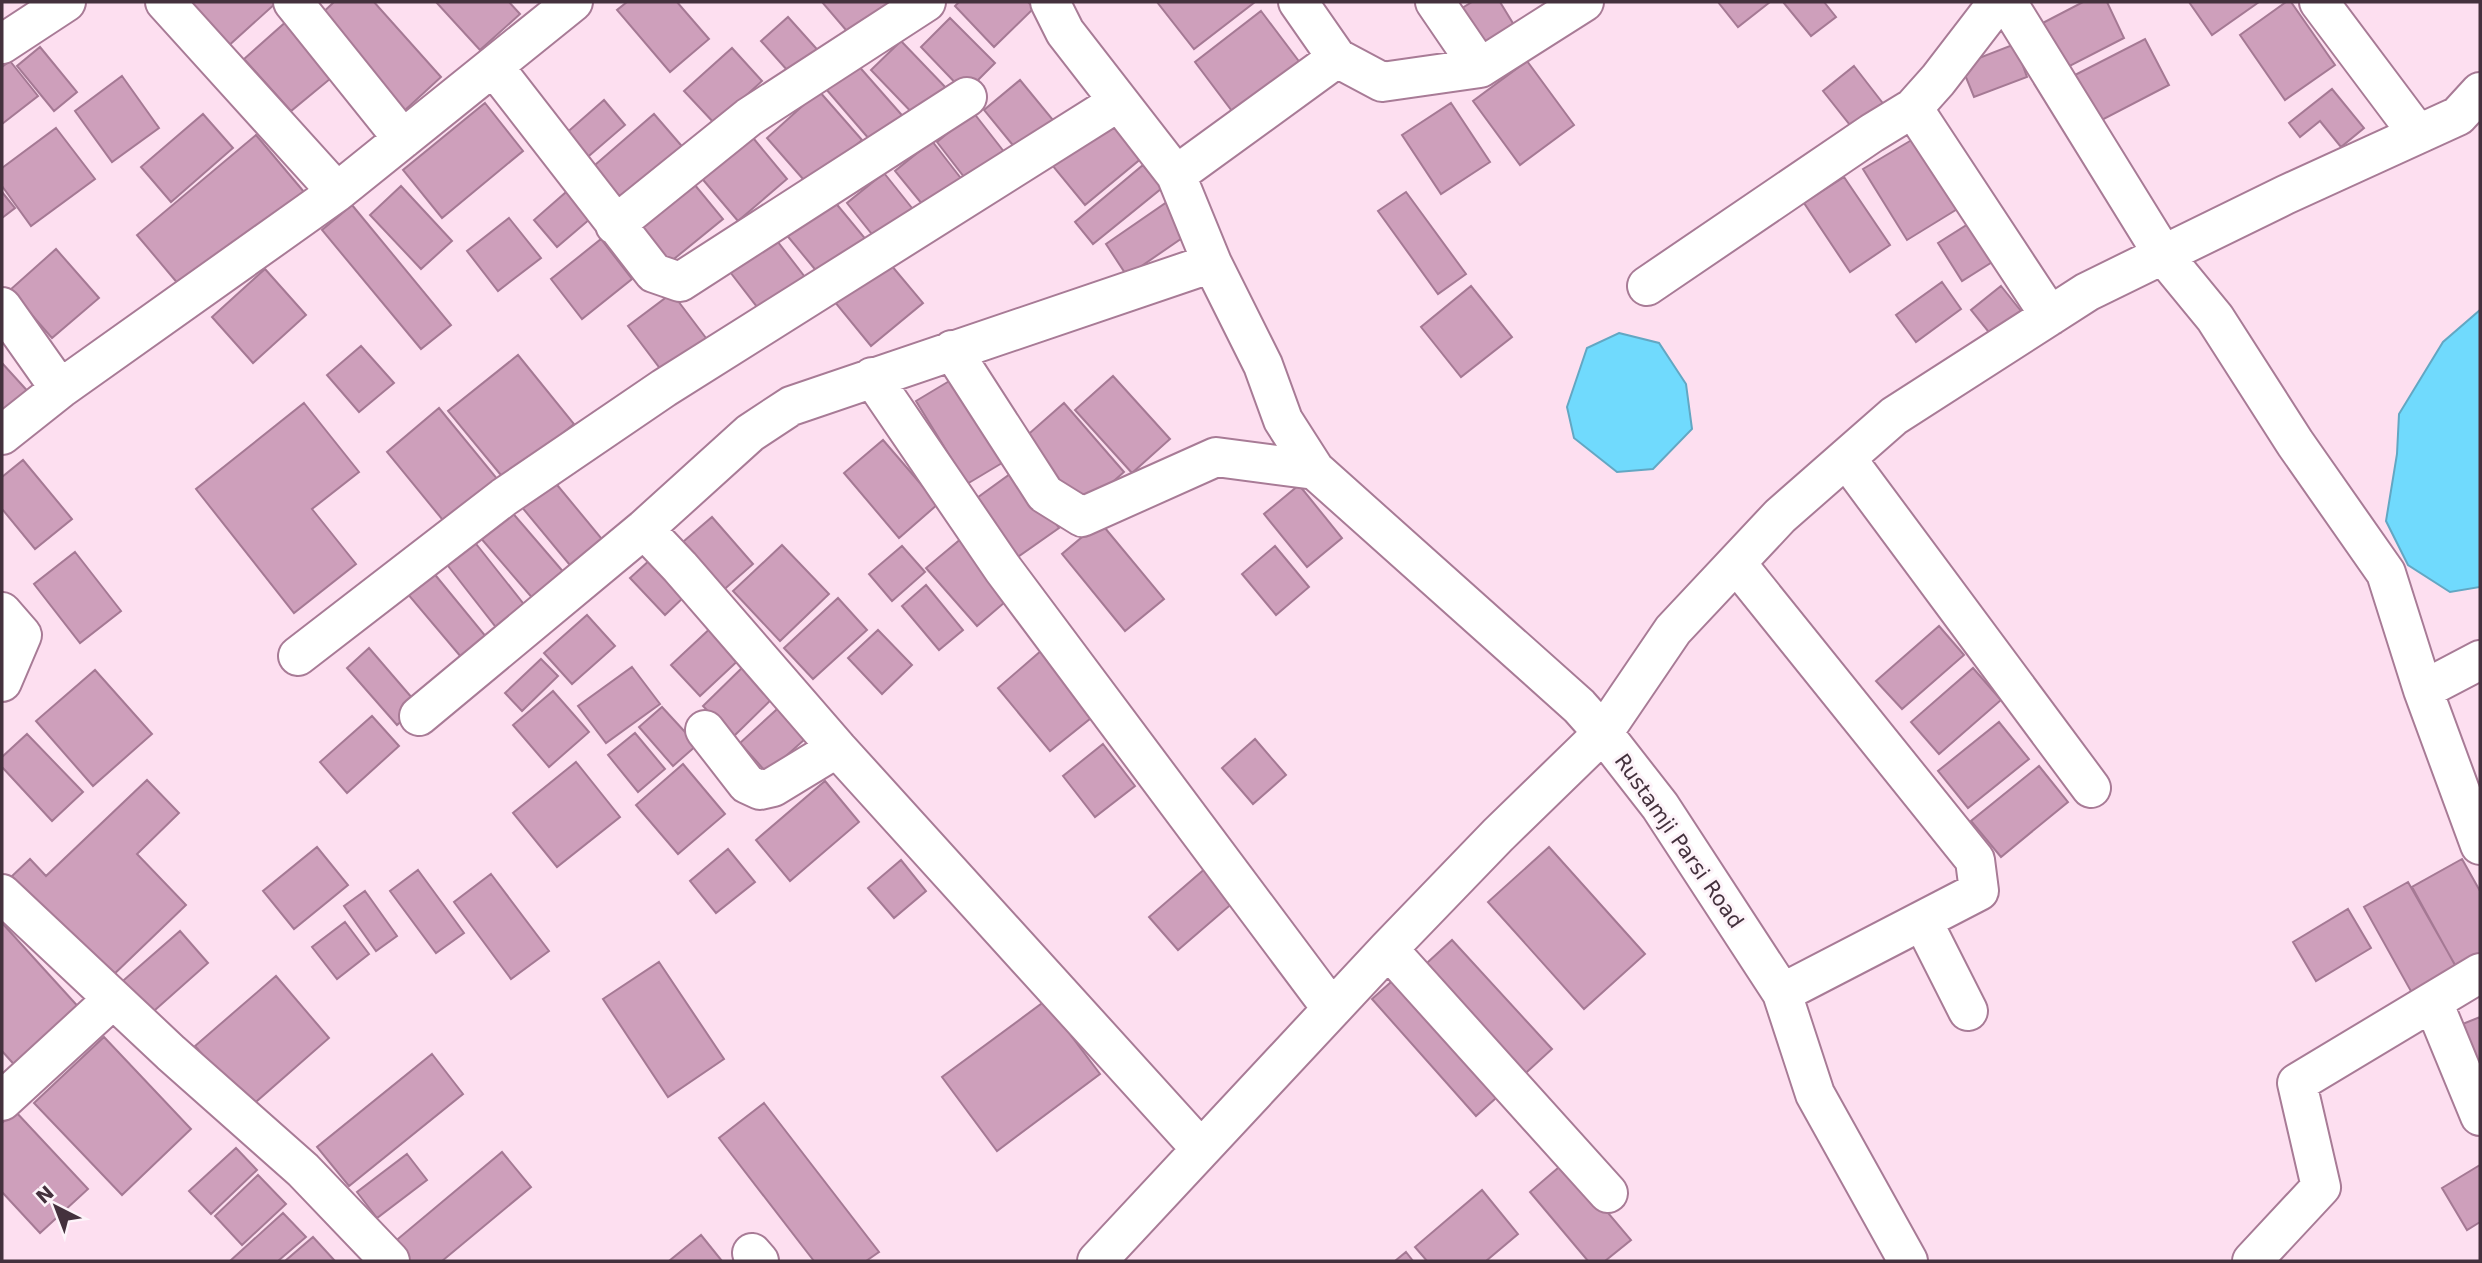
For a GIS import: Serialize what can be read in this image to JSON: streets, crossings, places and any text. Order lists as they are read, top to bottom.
{
  "streets": {
    "street": ["Rustamji Parsi Road"]
  },
  "north": "top left"
}
